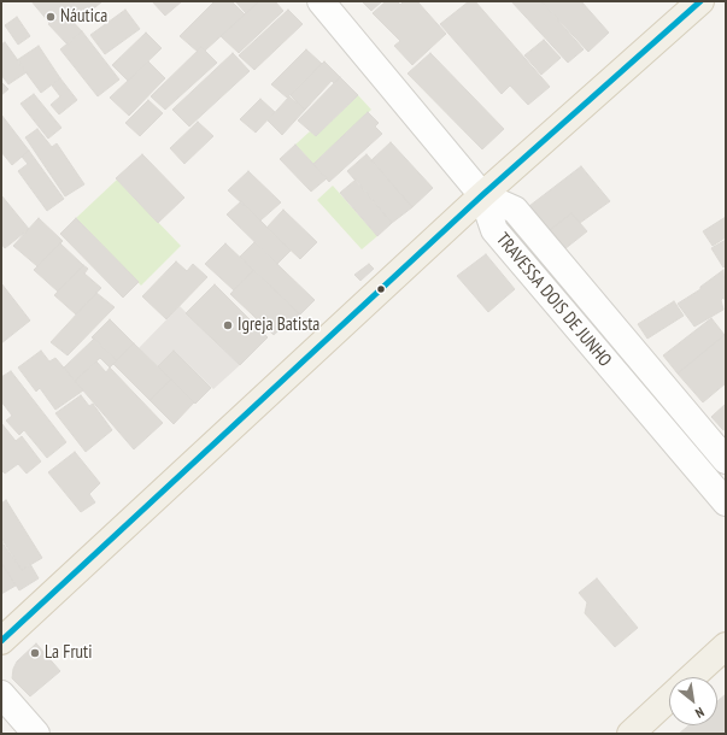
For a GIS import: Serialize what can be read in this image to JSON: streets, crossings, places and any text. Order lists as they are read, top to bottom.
{
  "streets": {
    "street": ["TRAVESSA DOIS DE JUNHO"]
  },
  "places": ["Náutica", "Igreja Batista", "La Fruti"],
  "north": "bottom right"
}
